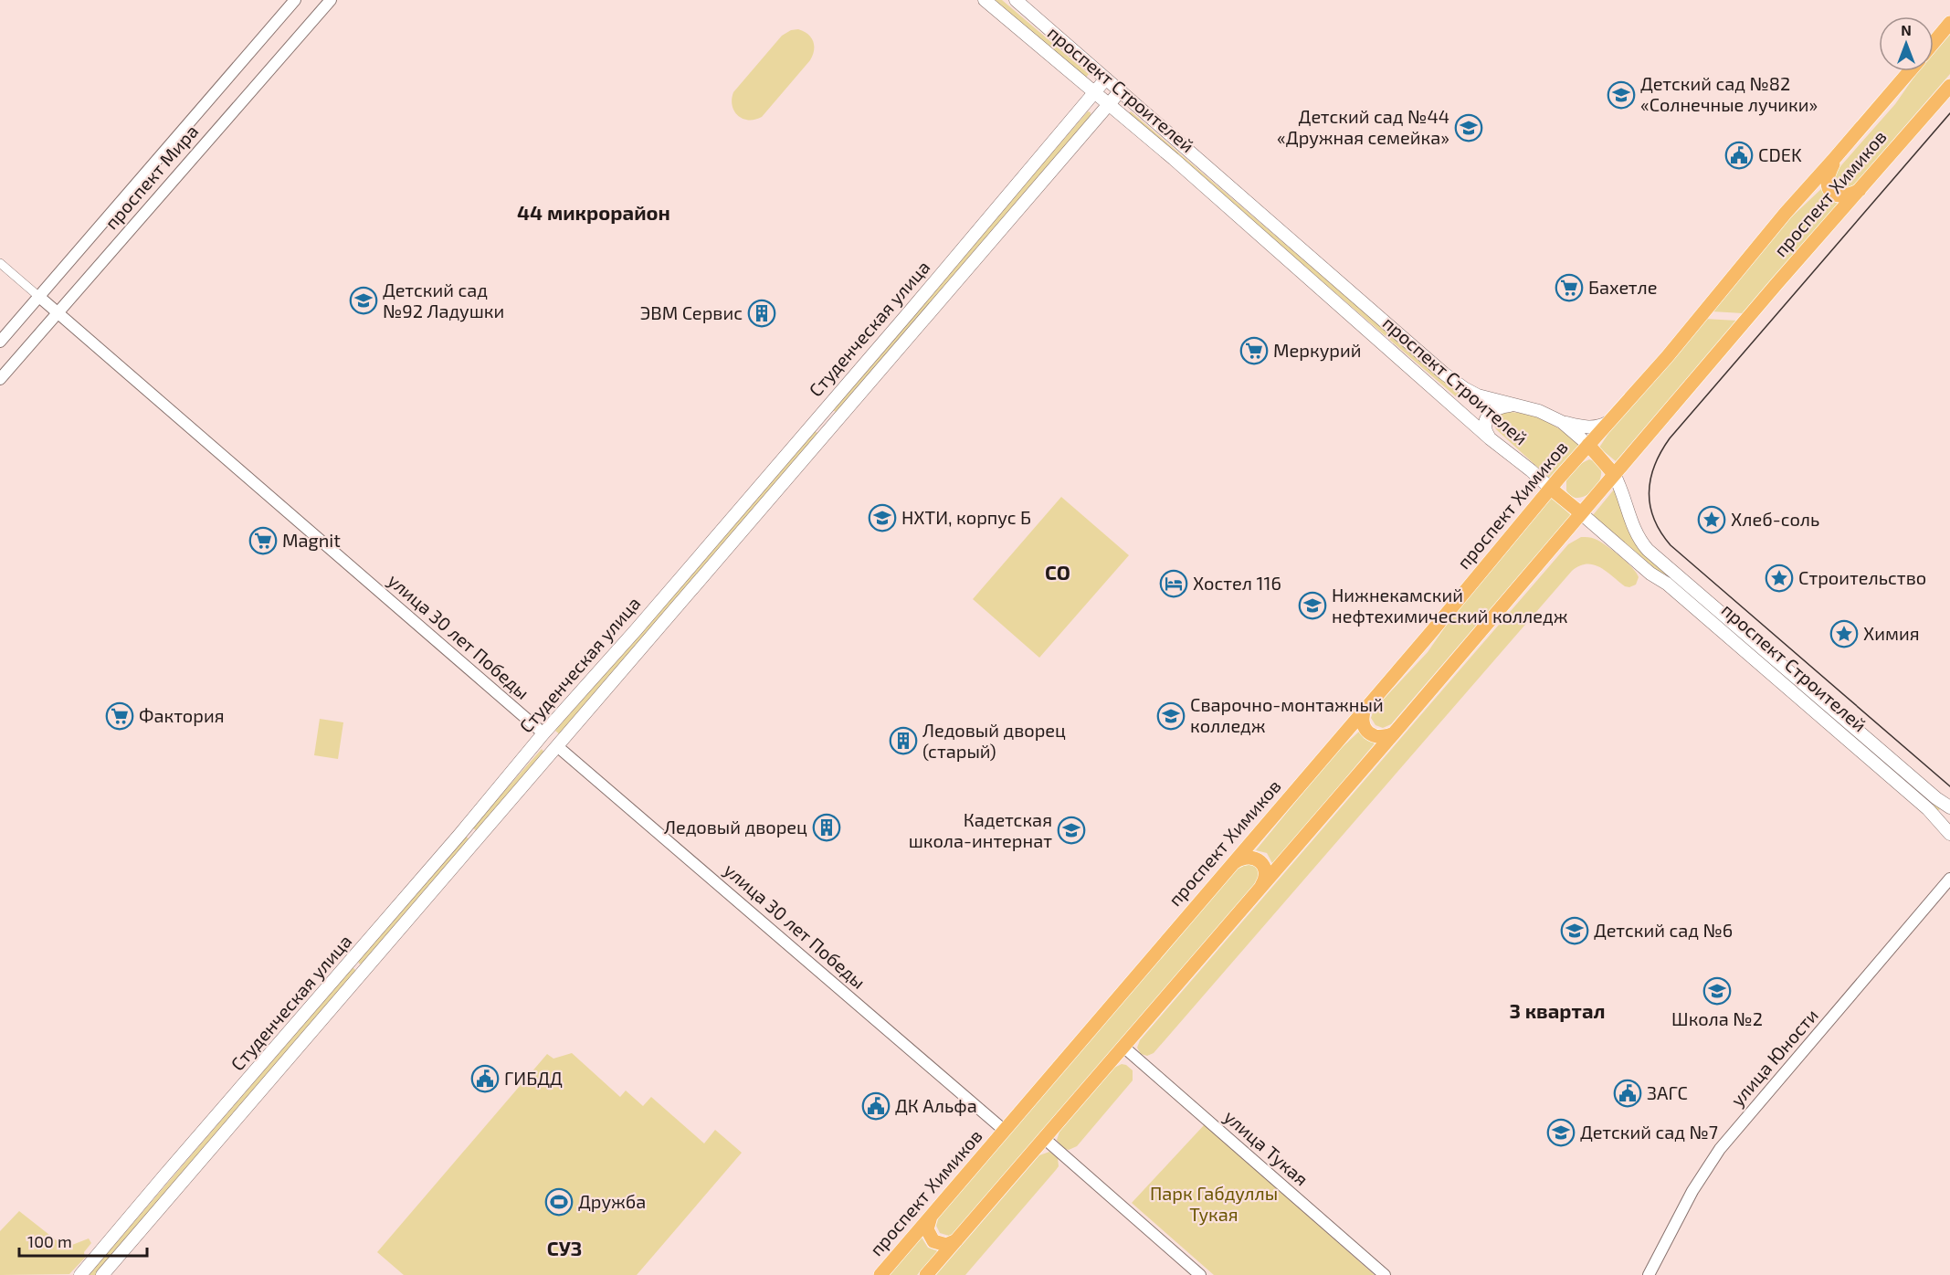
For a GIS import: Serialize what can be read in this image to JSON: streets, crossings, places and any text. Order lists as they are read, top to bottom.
{
  "streets": {
    "main road": [
      "проспект Строителей",
      "проспект Химиков",
      "Студенческая улица",
      "улица 30 лет Победы"
    ],
    "street": ["проспект Мира", "улица Юности", "улица Тукая"]
  },
  "crossings": [
    ["проспект Строителей", "проспект Химиков"],
    ["проспект Строителей", "Студенческая улица"],
    ["проспект Мира", "улица 30 лет Победы"],
    ["проспект Химиков", "улица 30 лет Победы"],
    ["проспект Химиков", "улица Тукая"],
    ["Студенческая улица", "улица 30 лет Победы"]
  ],
  "districts": [
    "44 микрорайон",
    "СО",
    "3 квартал",
    "СУЗ"
  ],
  "parks": ["Парк Габдуллы Тукая"],
  "places": {
    "school or university": [
      "Детский сад №82 «Солнечные лучики»",
      "Детский сад №44 «Дружная семейка»",
      "Детский сад №92 Ладушки",
      "НХТИ, корпус Б",
      "Нижнекамский нефтехимический колледж",
      "Сварочно-монтажный колледж",
      "Кадетская школа-интернат",
      "Детский сад №6",
      "Школа №2",
      "Детский сад №7"
    ],
    "public building": [
      "CDEK",
      "ГИБДД",
      "ЗАГС",
      "ДК Альфа"
    ],
    "supermarket": [
      "Бахетле",
      "Меркурий",
      "Magnit",
      "Фактория"
    ],
    "building": ["ЭВМ Сервис", "Ледовый дворец (старый)", "Ледовый дворец"],
    "place": ["Хлеб-соль", "Строительство", "Химия"],
    "hotel": ["Хостел 116"],
    "sports": ["Дружба"]
  },
  "scale_bar": "100 m",
  "north": "top"
}
